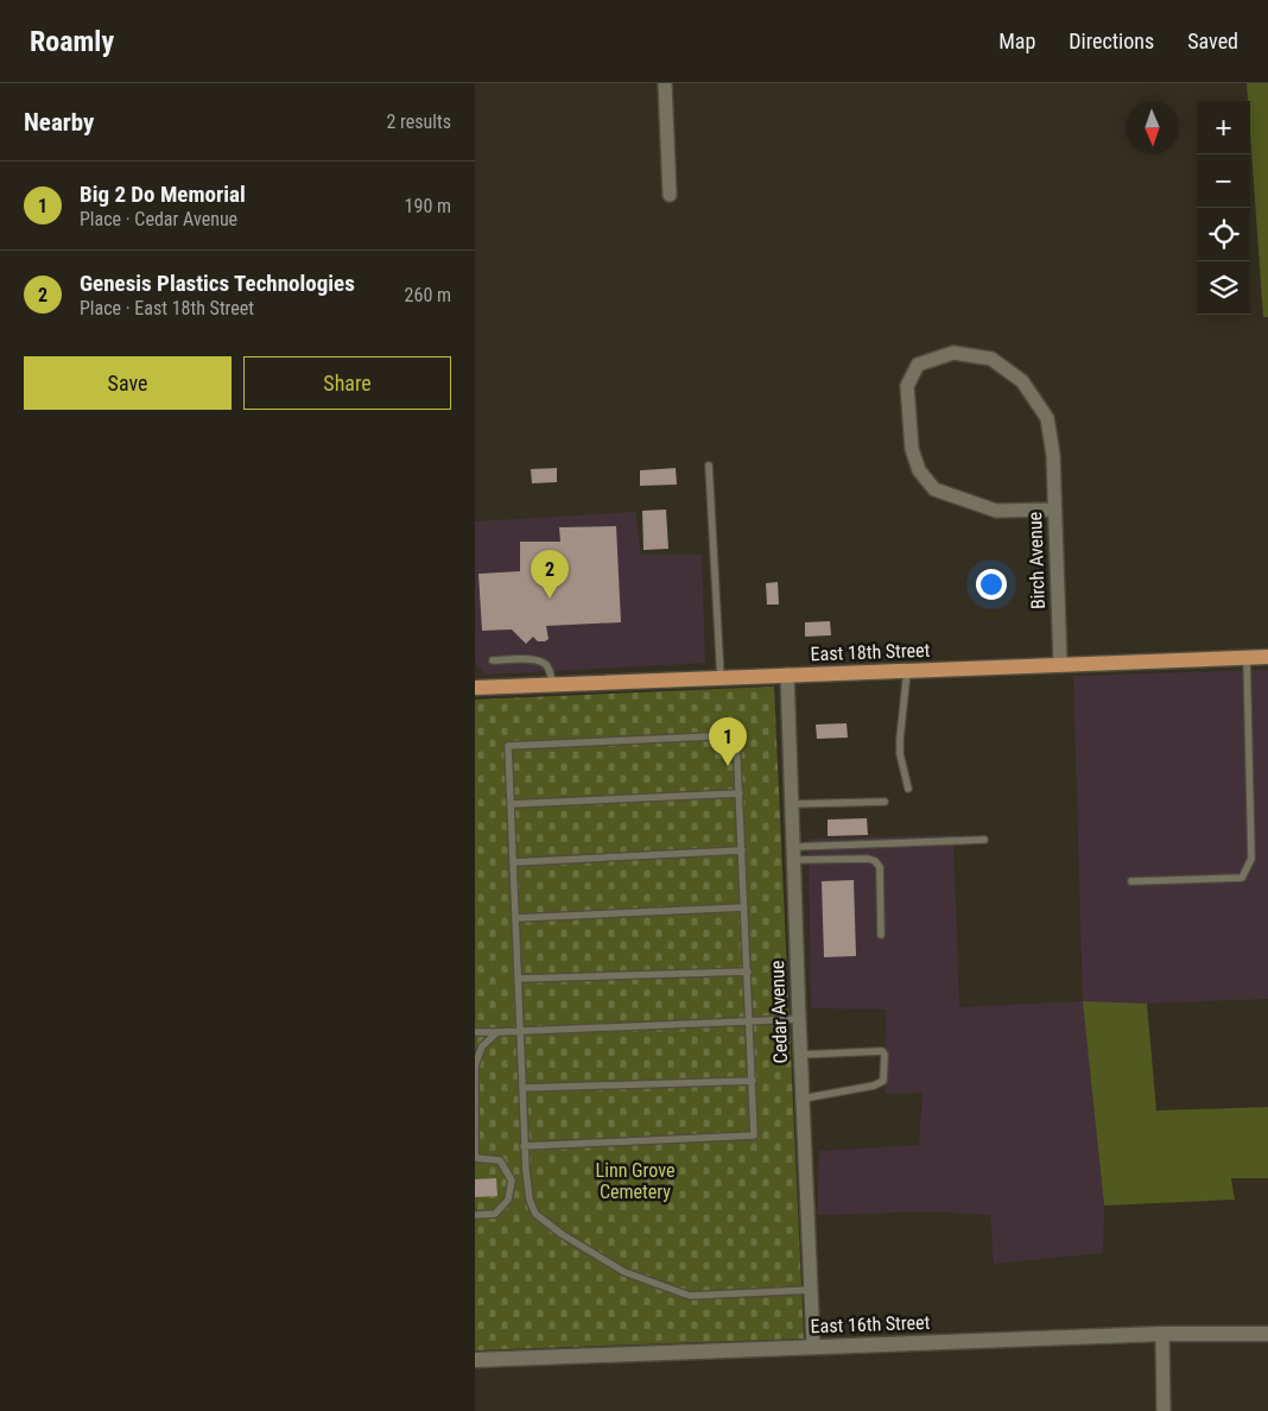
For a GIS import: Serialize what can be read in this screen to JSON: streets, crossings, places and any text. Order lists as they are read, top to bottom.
{
  "streets": {
    "main road": ["East 18th Street"],
    "street": ["Birch Avenue", "Cedar Avenue", "East 16th Street"]
  },
  "crossings": [
    ["Birch Avenue", "East 18th Street"],
    ["East 18th Street", "Cedar Avenue"],
    ["Cedar Avenue", "East 16th Street"]
  ],
  "parks": ["Linn Grove Cemetery"],
  "north": "bottom",
  "page": {
    "header": "Roamly",
    "nav": ["Map", "Directions", "Saved"],
    "heading": ["Nearby", "2 results"],
    "map_buttons": ["+", "−"],
    "list": [
      {
        "mark": "1",
        "name": "Big 2 Do Memorial",
        "note": "Place · Cedar Avenue",
        "value": "190 m"
      },
      {
        "mark": "2",
        "name": "Genesis Plastics Technologies",
        "note": "Place · East 18th Street",
        "value": "260 m"
      }
    ],
    "buttons": ["Save", "Share"],
    "pins": ["2", "1"]
  }
}
